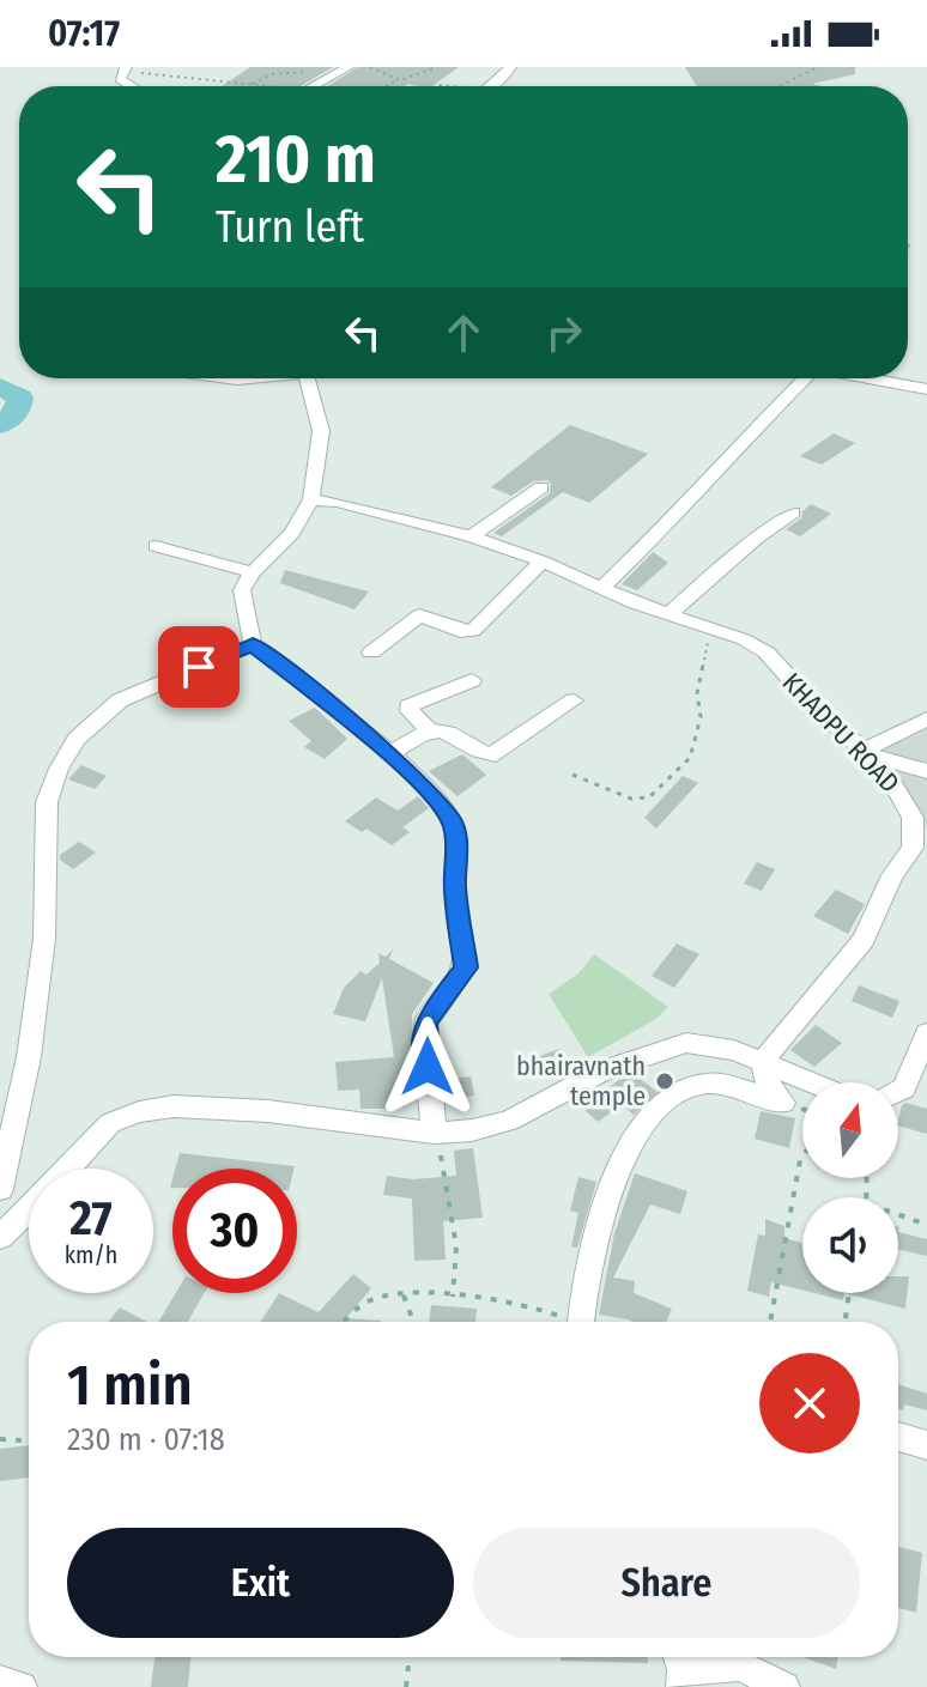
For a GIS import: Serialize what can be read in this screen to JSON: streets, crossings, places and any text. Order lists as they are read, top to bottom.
{
  "streets": {
    "street": ["KHADPU ROAD"]
  },
  "places": ["bhairavnath temple"],
  "north": "top",
  "page": {
    "status": "07:17",
    "turn": ["210 m", "Turn left"],
    "speed": "27 km/h",
    "limit": "30",
    "heading": ["1 min", "230 m · 07:18"],
    "buttons": ["Exit", "Share"]
  }
}
